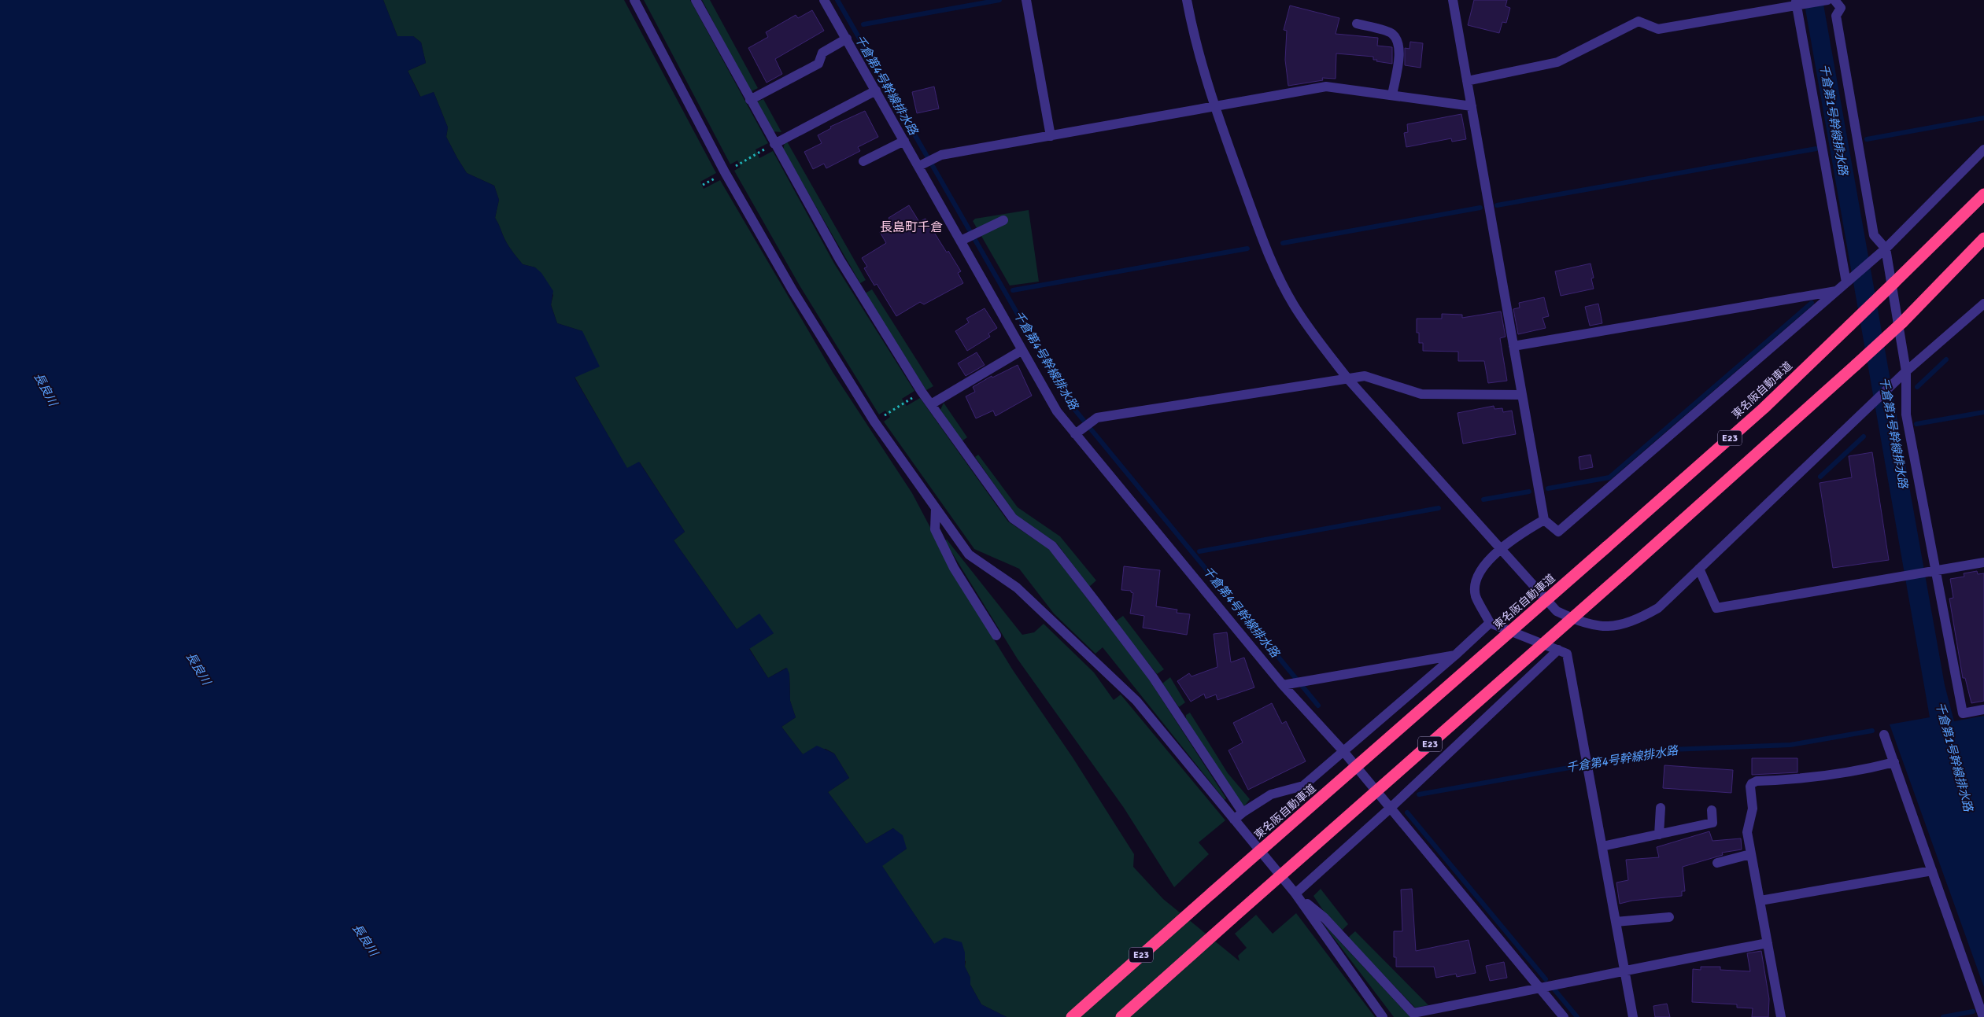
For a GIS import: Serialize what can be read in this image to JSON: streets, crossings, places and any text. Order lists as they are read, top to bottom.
{
  "streets": {
    "highway": ["東名阪自動車道", "E23"]
  },
  "districts": ["長島町千倉"],
  "water": ["千倉第4号幹線排水路", "千倉第1号幹線排水路", "長良川"]
}
